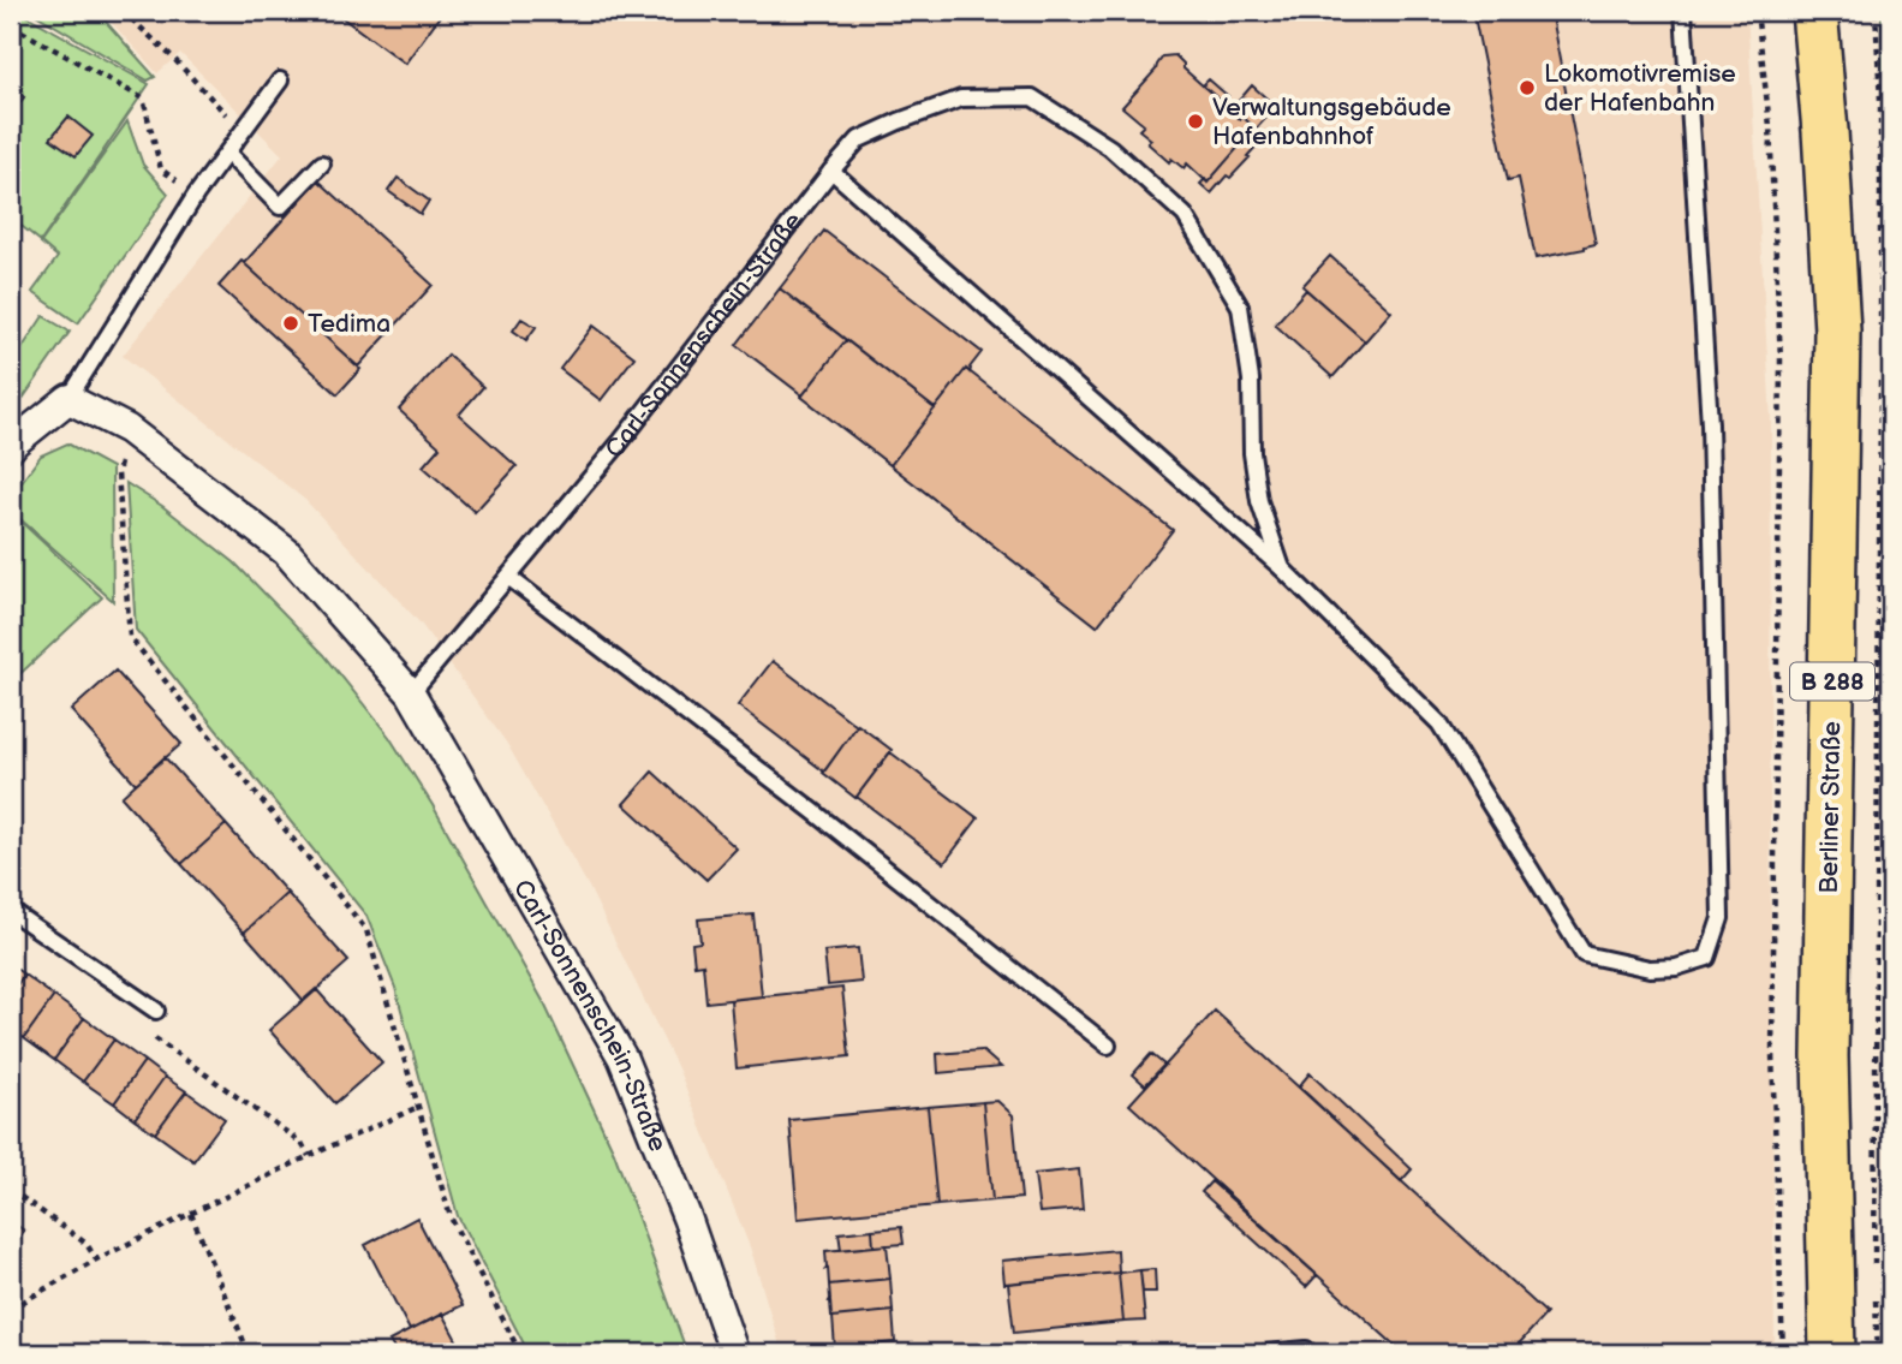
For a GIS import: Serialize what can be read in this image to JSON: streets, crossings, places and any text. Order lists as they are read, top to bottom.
{
  "streets": {
    "main road": ["B 288", "Berliner Straße"],
    "street": ["Carl-Sonnenschein-Straße"]
  },
  "places": ["Lokomotivremise der Hafenbahn", "Verwaltungsgebäude Hafenbahnhof", "Tedima"]
}
